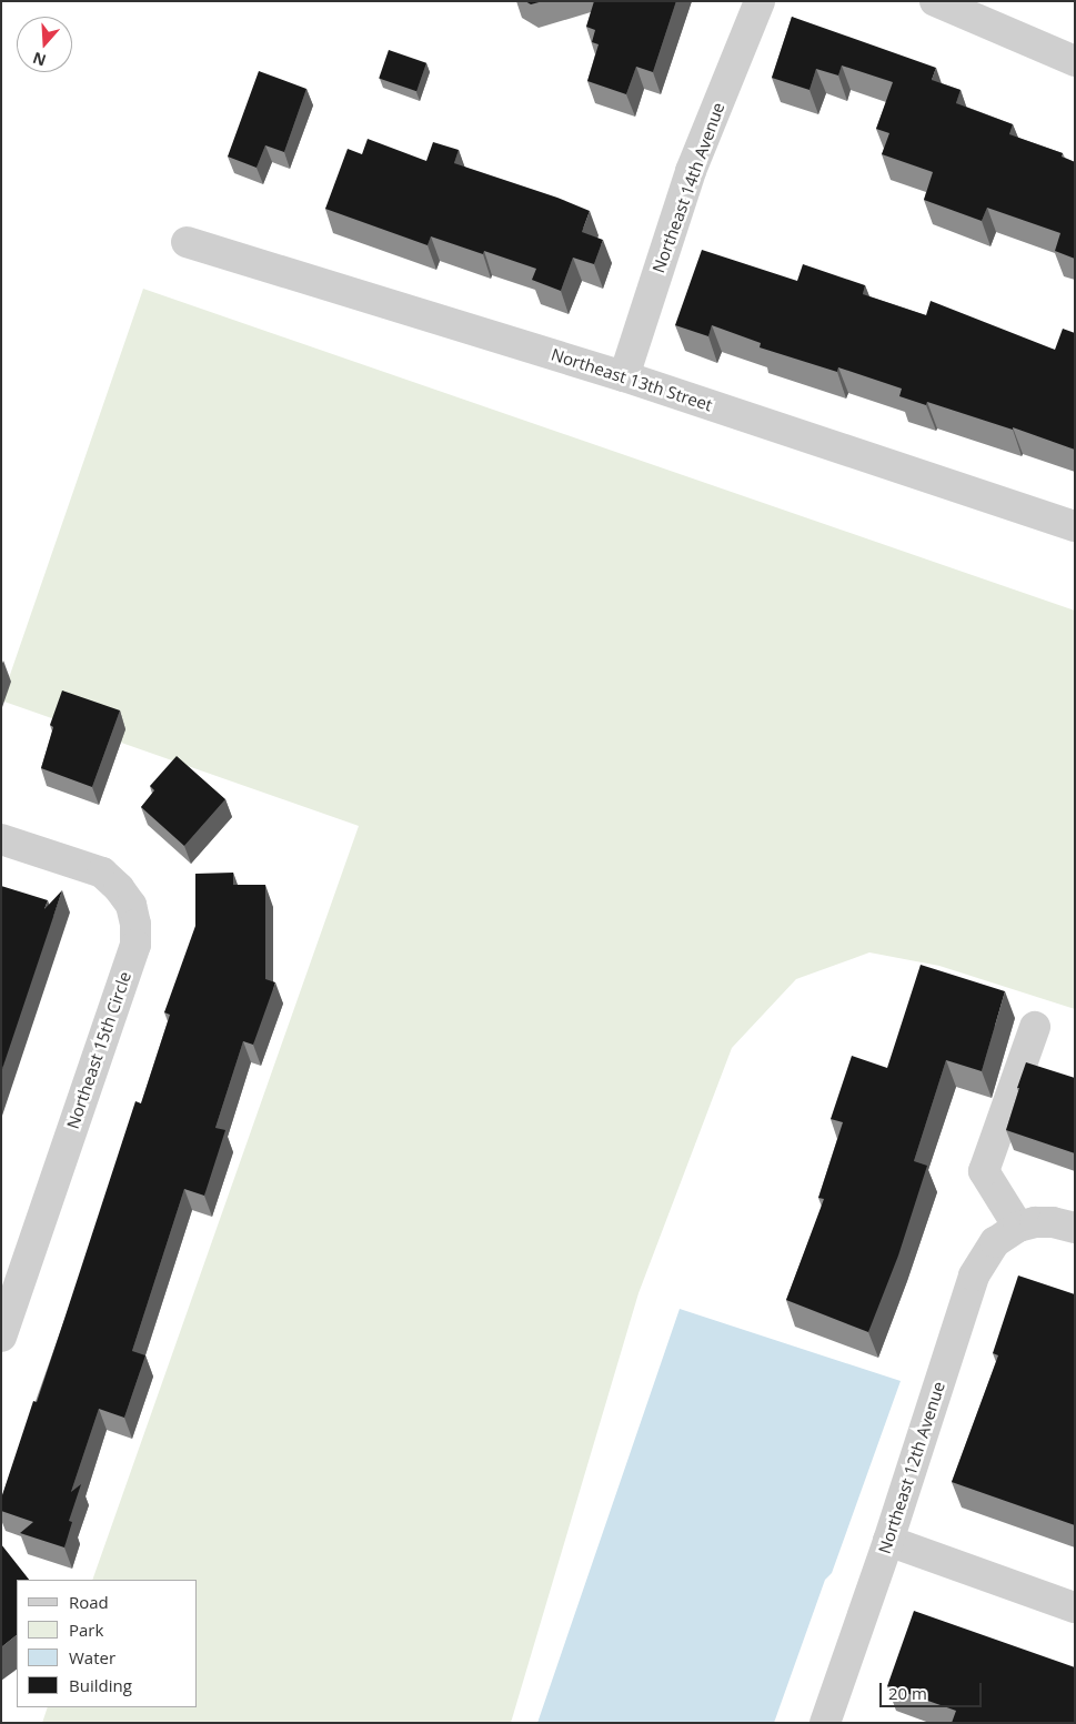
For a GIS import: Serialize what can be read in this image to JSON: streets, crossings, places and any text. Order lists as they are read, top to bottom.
{
  "streets": {
    "street": [
      "Northeast 14th Avenue",
      "Northeast 13th Street",
      "Northeast 15th Circle",
      "Northeast 12th Avenue"
    ]
  },
  "crossings": [
    ["Northeast 14th Avenue", "Northeast 13th Street"]
  ],
  "legend": [
    "Road",
    "Park",
    "Water",
    "Building"
  ],
  "scale_bar": "20 m",
  "north": "bottom"
}
